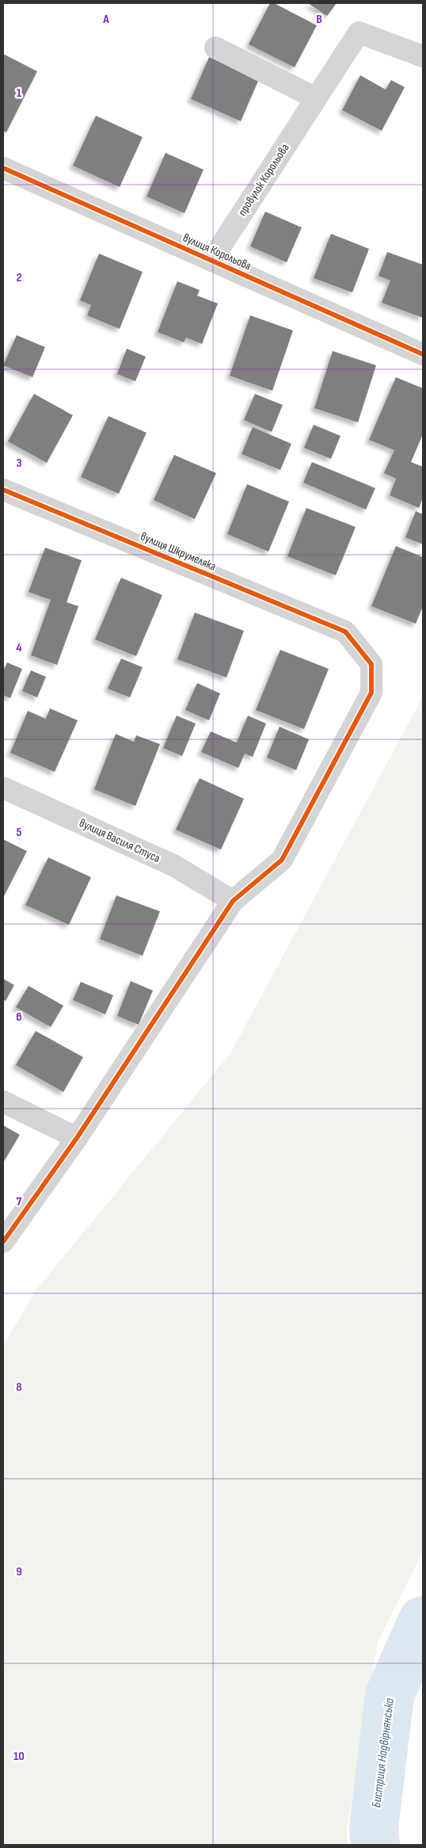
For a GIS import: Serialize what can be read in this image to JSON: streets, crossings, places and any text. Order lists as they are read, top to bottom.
{
  "streets": {
    "street": [
      "провулок Корольова",
      "вулиця Корольова",
      "вулиця Шкрумеляка",
      "вулиця Василя Стуса"
    ]
  },
  "crossings": [
    ["провулок Корольова", "вулиця Корольова"],
    ["вулиця Шкрумеляка", "вулиця Василя Стуса"]
  ],
  "water": ["Бистриця Надвірнянська"],
  "grid": {
    "columns": ["A", "B"],
    "rows": [
      "1",
      "2",
      "3",
      "4",
      "5",
      "6",
      "7",
      "8",
      "9",
      "10"
    ]
  }
}
